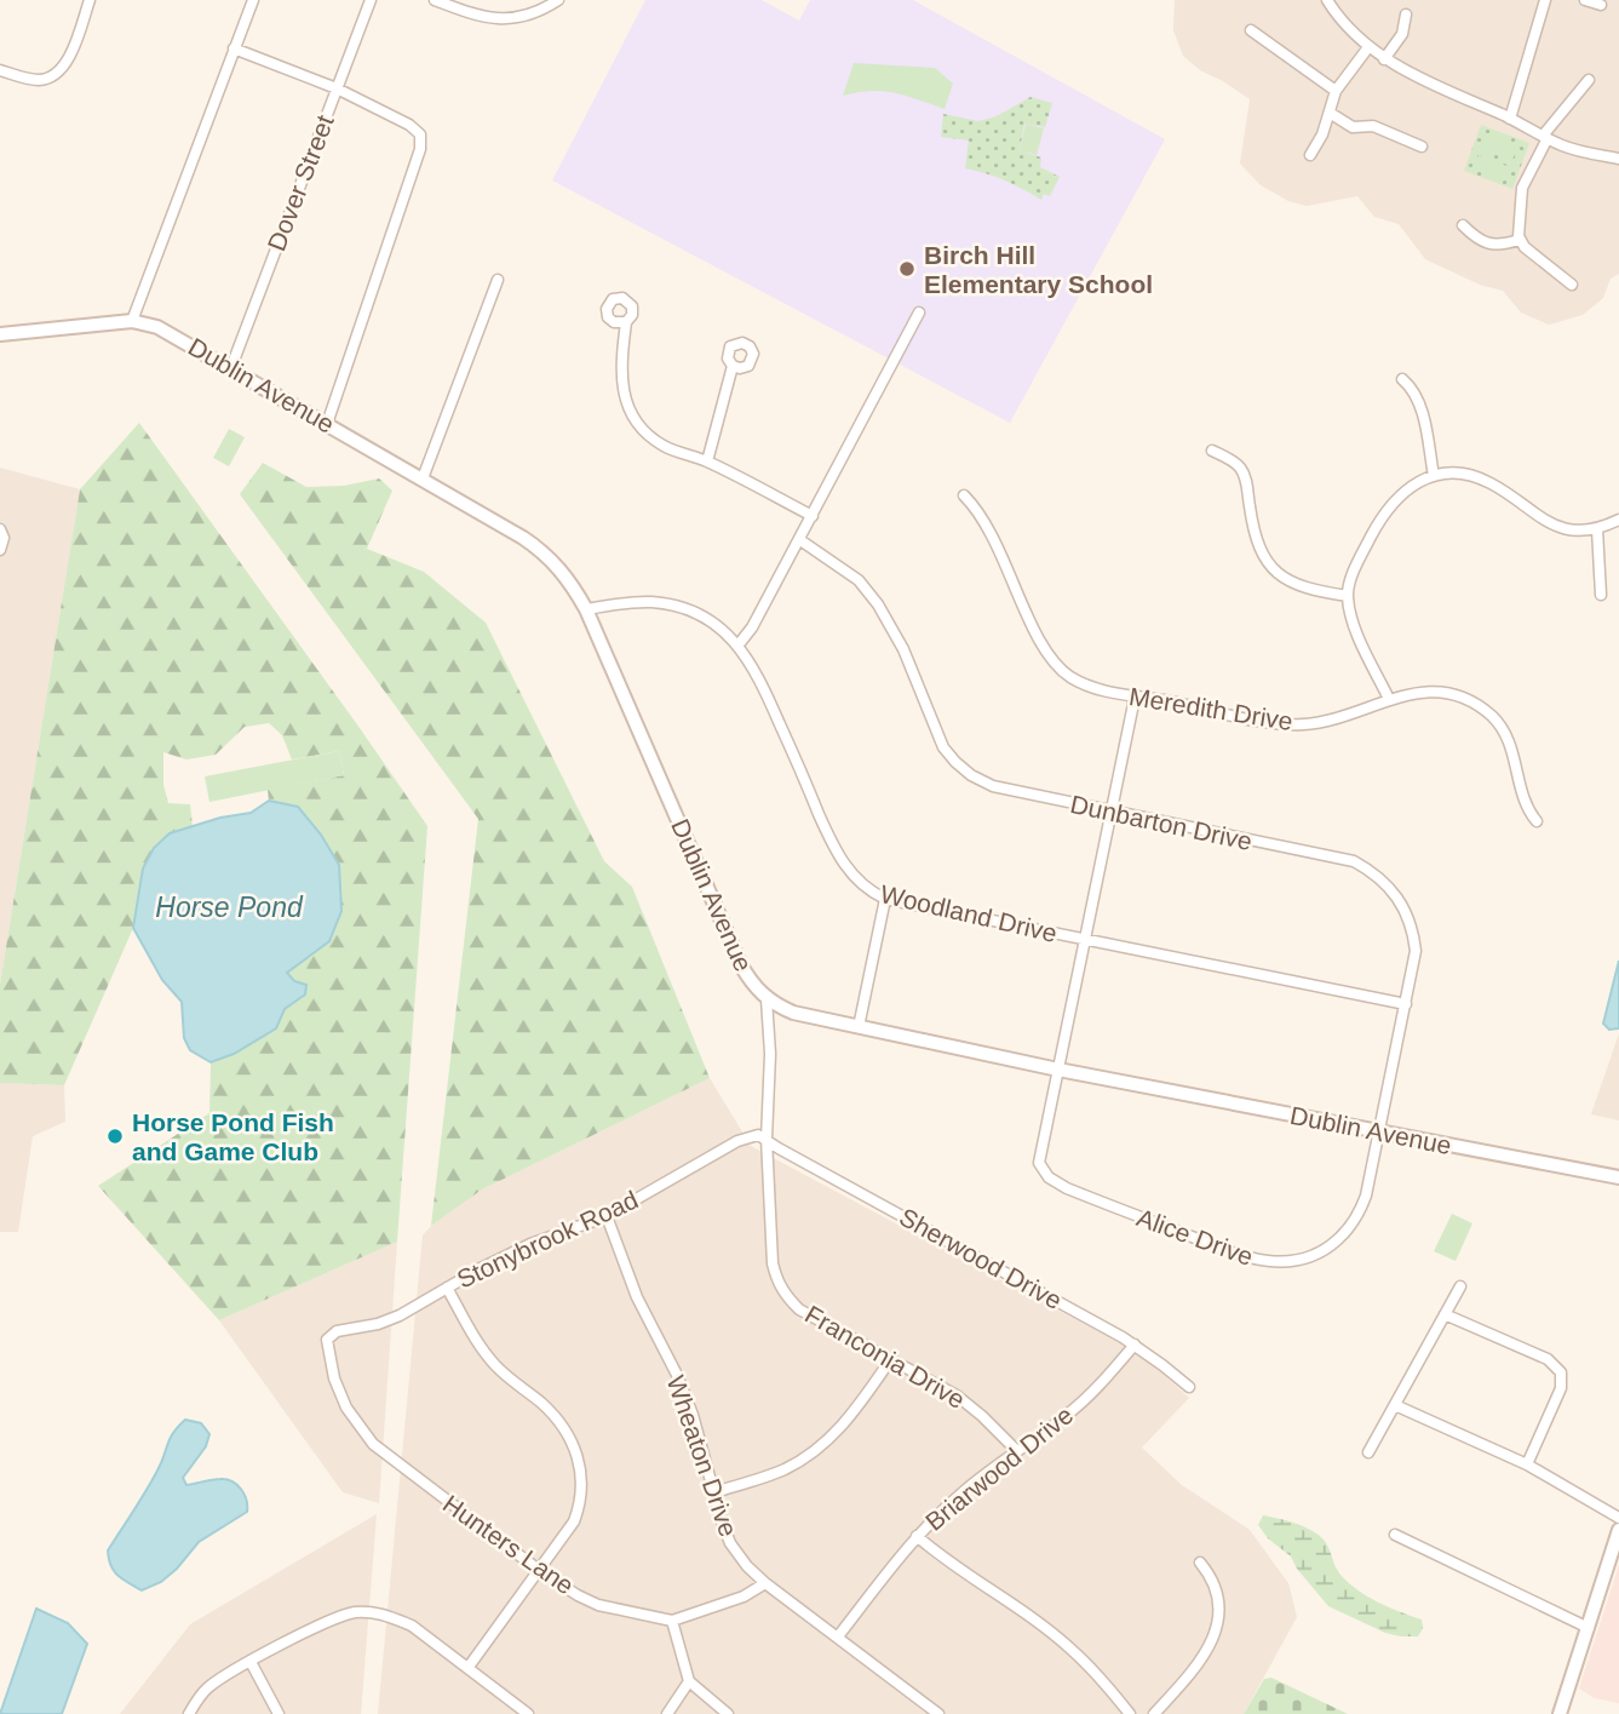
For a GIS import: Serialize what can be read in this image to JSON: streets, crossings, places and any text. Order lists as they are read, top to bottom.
{
  "streets": {
    "street": [
      "Dover Street",
      "Dublin Avenue",
      "Meredith Drive",
      "Dunbarton Drive",
      "Woodland Drive",
      "Alice Drive",
      "Stonybrook Road",
      "Sherwood Drive",
      "Franconia Drive",
      "Wheaton Drive",
      "Briarwood Drive",
      "Hunters Lane"
    ]
  },
  "crossings": [
    ["Dover Street", "Dublin Avenue"],
    ["Dublin Avenue", "Dunbarton Drive"],
    ["Dublin Avenue", "Woodland Drive"],
    ["Dublin Avenue", "Alice Drive"],
    ["Dublin Avenue", "Franconia Drive"],
    ["Meredith Drive", "Alice Drive"],
    ["Dunbarton Drive", "Woodland Drive"],
    ["Dunbarton Drive", "Alice Drive"],
    ["Woodland Drive", "Alice Drive"],
    ["Stonybrook Road", "Sherwood Drive"],
    ["Stonybrook Road", "Franconia Drive"],
    ["Stonybrook Road", "Wheaton Drive"],
    ["Stonybrook Road", "Hunters Lane"],
    ["Sherwood Drive", "Franconia Drive"],
    ["Sherwood Drive", "Briarwood Drive"],
    ["Franconia Drive", "Briarwood Drive"],
    ["Wheaton Drive", "Briarwood Drive"]
  ],
  "water": ["Horse Pond"],
  "places": ["Birch Hill Elementary School", "Horse Pond Fish and Game Club"]
}
